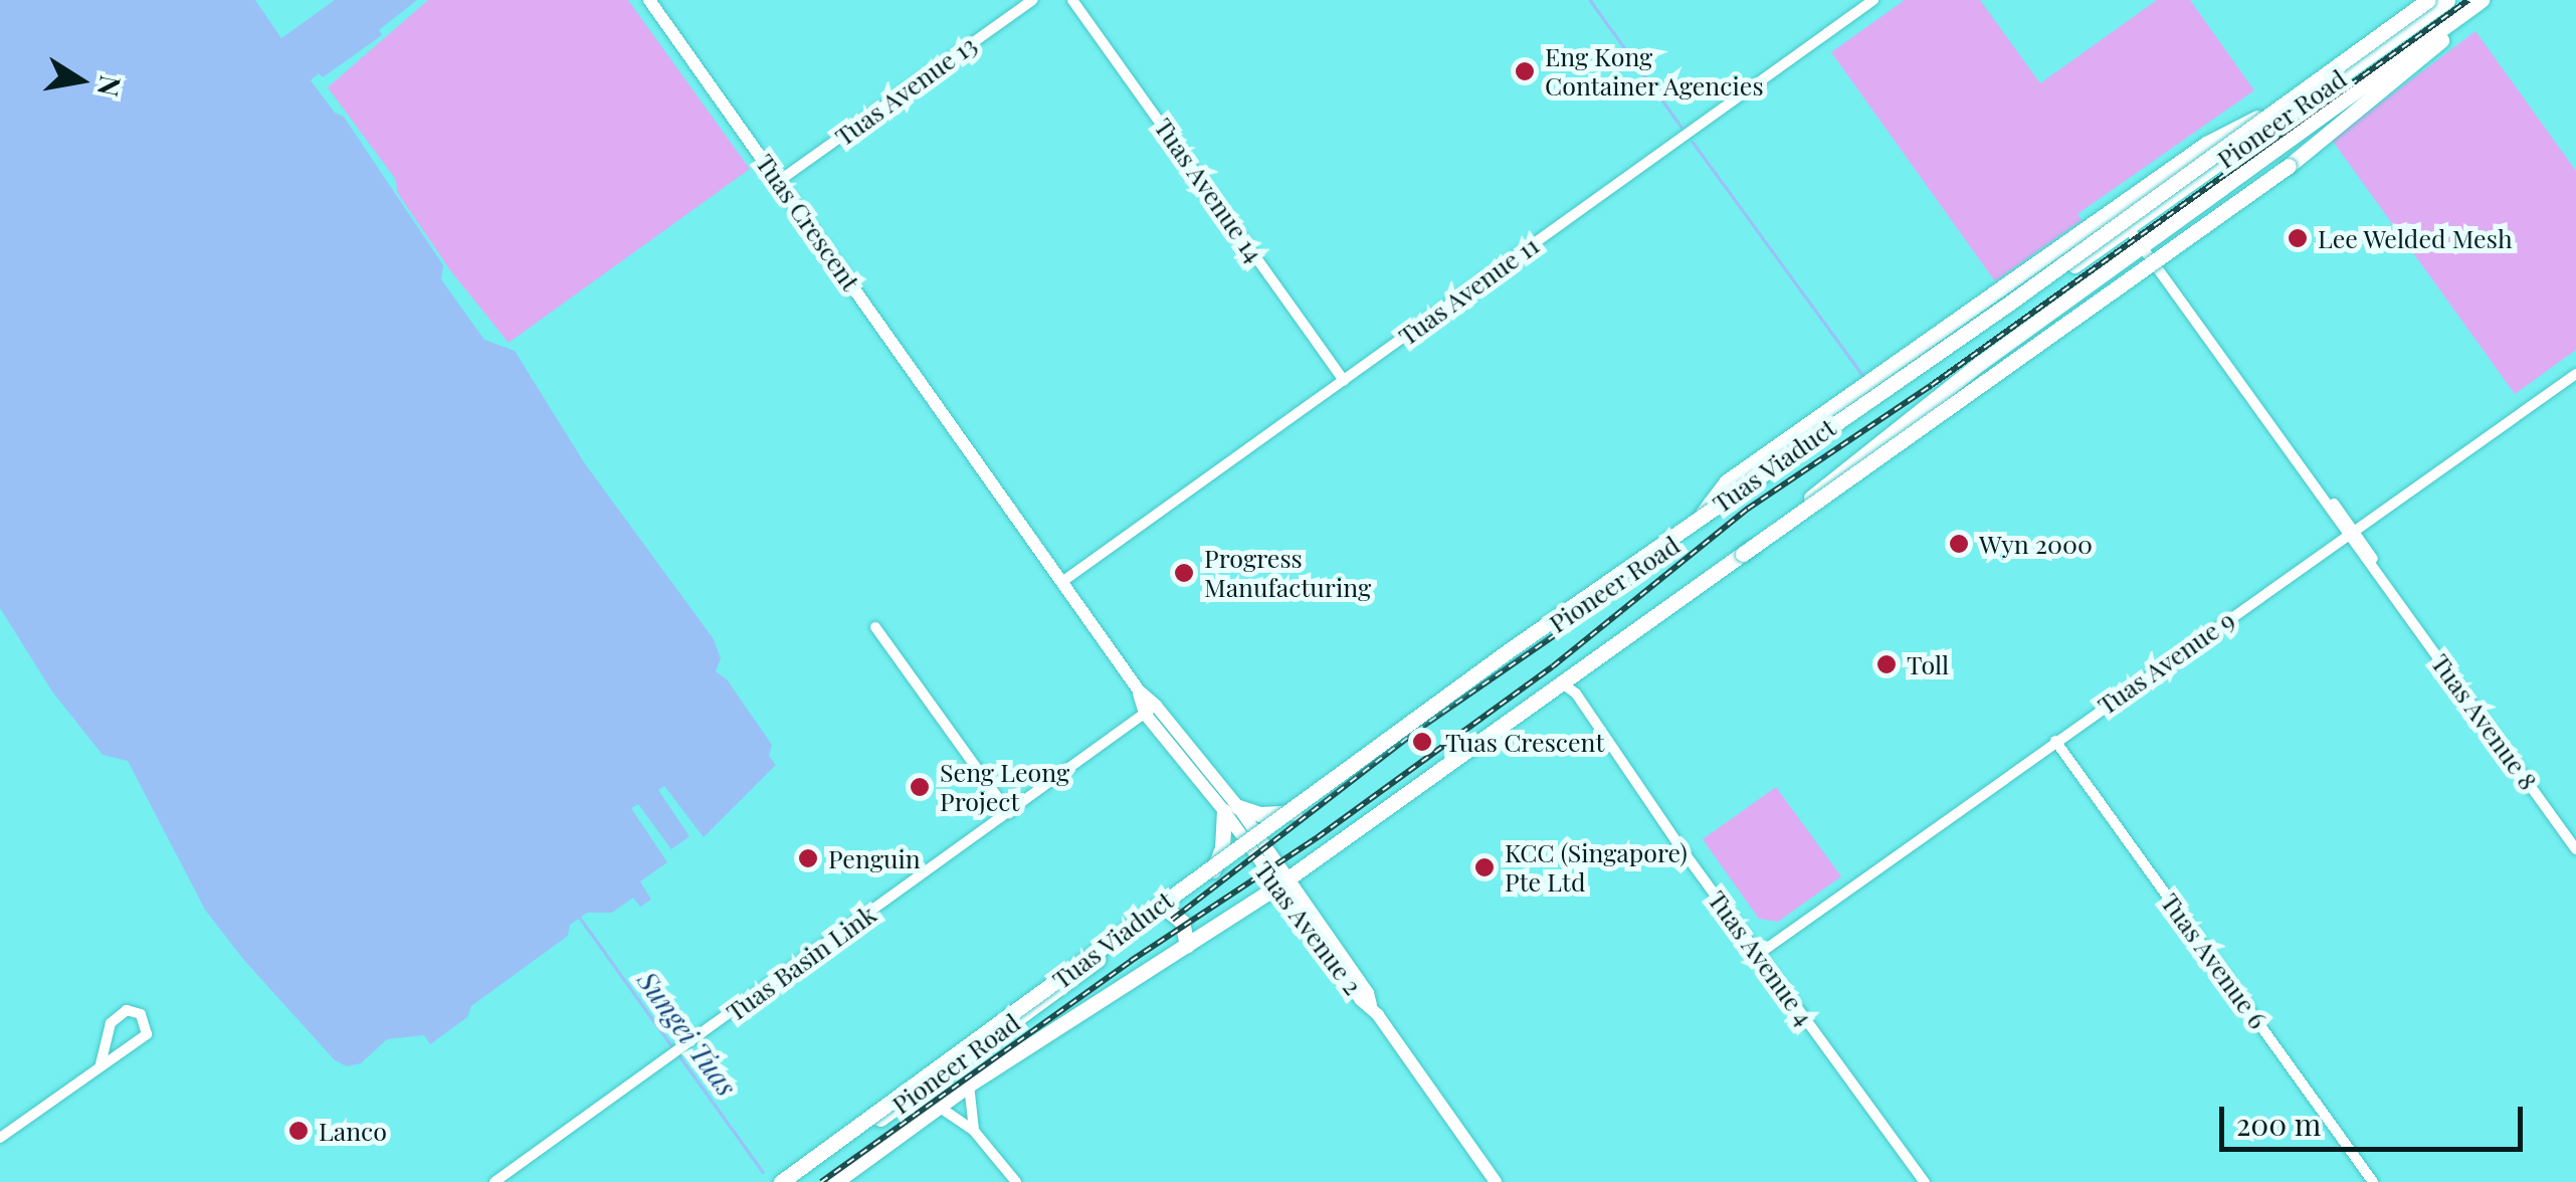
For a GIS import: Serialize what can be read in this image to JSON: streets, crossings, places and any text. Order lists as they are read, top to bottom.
{
  "streets": {
    "main road": ["Pioneer Road", "Tuas Viaduct"],
    "street": [
      "Tuas Avenue 13",
      "Tuas Avenue 14",
      "Tuas Crescent",
      "Tuas Avenue 11",
      "Tuas Avenue 9",
      "Tuas Avenue 8",
      "Tuas Avenue 2",
      "Tuas Avenue 4",
      "Tuas Avenue 6",
      "Tuas Basin Link"
    ]
  },
  "crossings": [
    ["Tuas Avenue 13", "Tuas Crescent"],
    ["Pioneer Road", "Tuas Crescent"],
    ["Pioneer Road", "Tuas Avenue 8"],
    ["Pioneer Road", "Tuas Avenue 2"],
    ["Pioneer Road", "Tuas Avenue 4"],
    ["Tuas Avenue 14", "Tuas Avenue 11"],
    ["Tuas Crescent", "Tuas Avenue 11"],
    ["Tuas Crescent", "Tuas Avenue 2"],
    ["Tuas Crescent", "Tuas Basin Link"],
    ["Tuas Avenue 9", "Tuas Avenue 8"],
    ["Tuas Avenue 9", "Tuas Avenue 4"],
    ["Tuas Avenue 9", "Tuas Avenue 6"]
  ],
  "water": ["Sungei Tuas"],
  "places": [
    "Eng Kong Container Agencies",
    "Lee Welded Mesh",
    "Wyn 2000",
    "Progress Manufacturing",
    "Toll",
    "Tuas Crescent",
    "Seng Leong Project",
    "Penguin",
    "KCC (Singapore) Pte Ltd",
    "Lanco"
  ],
  "scale_bar": "200 m",
  "north": "right"
}
